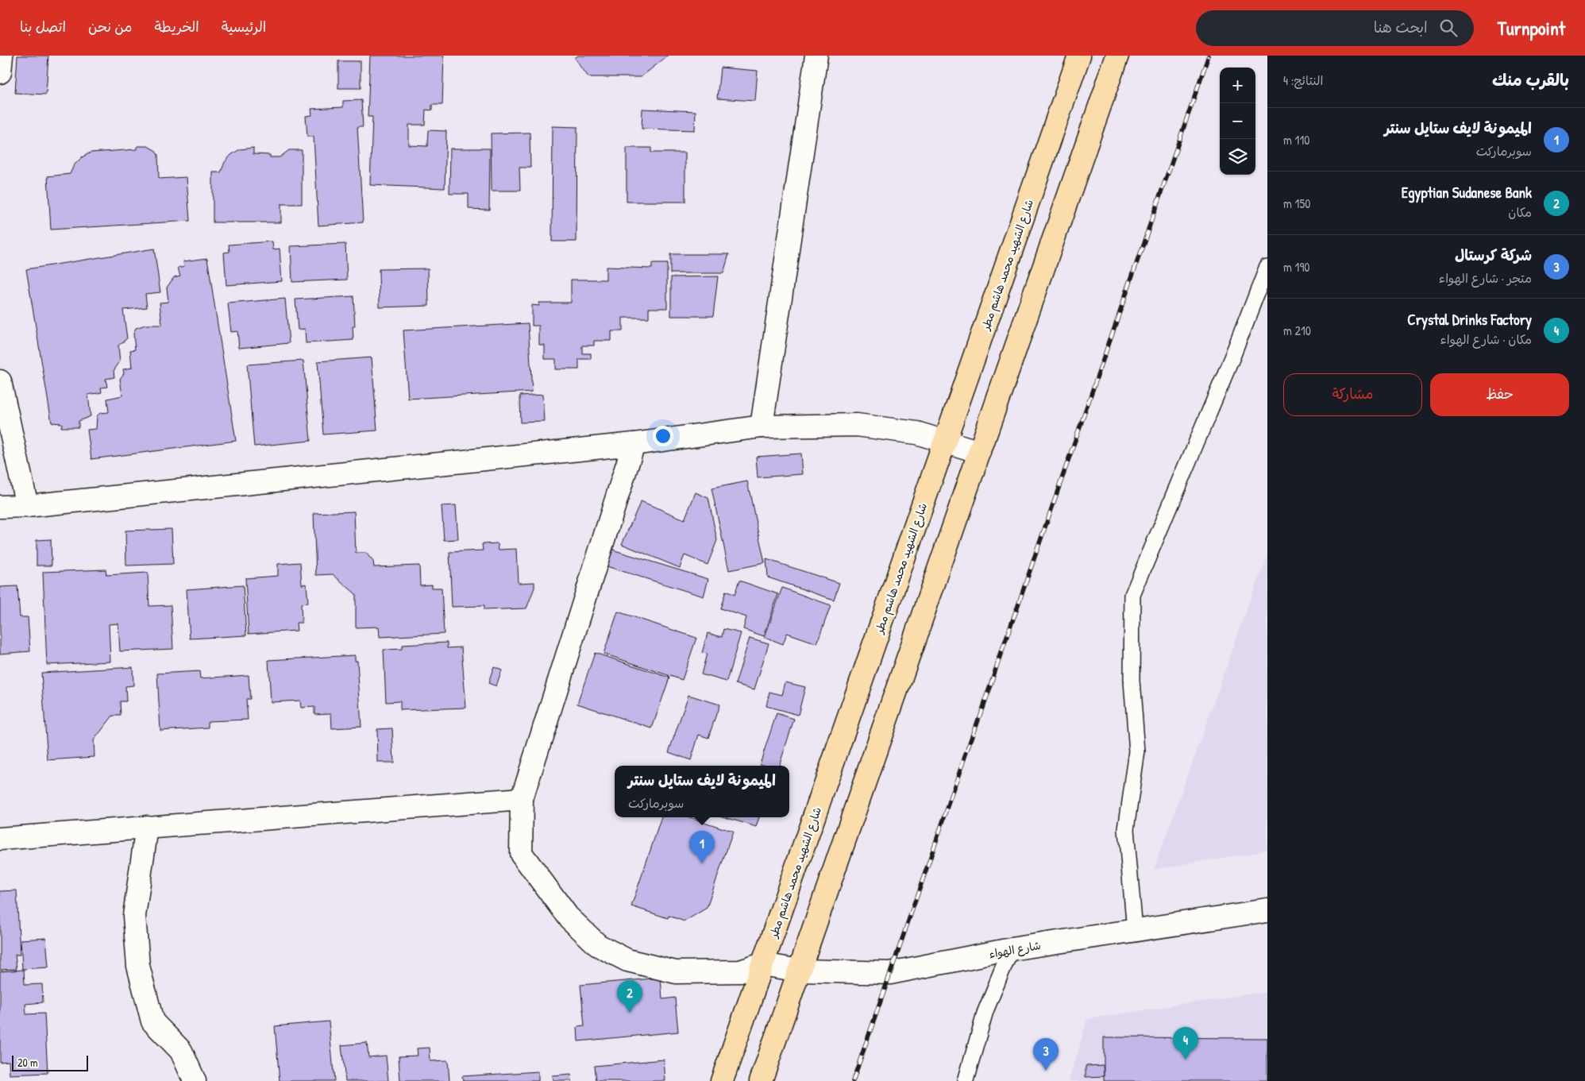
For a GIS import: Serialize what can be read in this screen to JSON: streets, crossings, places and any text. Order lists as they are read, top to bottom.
{
  "streets": {
    "main road": ["شارع الشهيد محمد هاشم مطر"],
    "street": ["شارع الهواء"]
  },
  "crossings": [
    ["شارع الشهيد محمد هاشم مطر", "شارع الهواء"]
  ],
  "scale_bar": "20 m",
  "page": {
    "header": "Turnpoint",
    "search": "ابحث هنا",
    "nav": [
      "الرئيسية",
      "الخريطة",
      "من نحن",
      "اتصل بنا"
    ],
    "heading": ["بالقرب منك", "النتائج: 4"],
    "map_buttons": ["+", "−"],
    "list": [
      {
        "mark": "1",
        "name": "الميمونة لايف ستايل سنتر",
        "note": "سوبرماركت",
        "value": "110 m"
      },
      {
        "mark": "2",
        "name": "Egyptian Sudanese Bank",
        "note": "مكان",
        "value": "150 m"
      },
      {
        "mark": "3",
        "name": "شركة كرستال",
        "note": "متجر · شارع الهواء",
        "value": "190 m"
      },
      {
        "mark": "4",
        "name": "Crystal Drinks Factory",
        "note": "مكان · شارع الهواء",
        "value": "210 m"
      }
    ],
    "buttons": ["حفظ", "مشاركة"],
    "popup": ["الميمونة لايف ستايل سنتر", "سوبرماركت"],
    "pins": [
      "1",
      "2",
      "4",
      "3"
    ],
    "scale": "20 m"
  }
}
